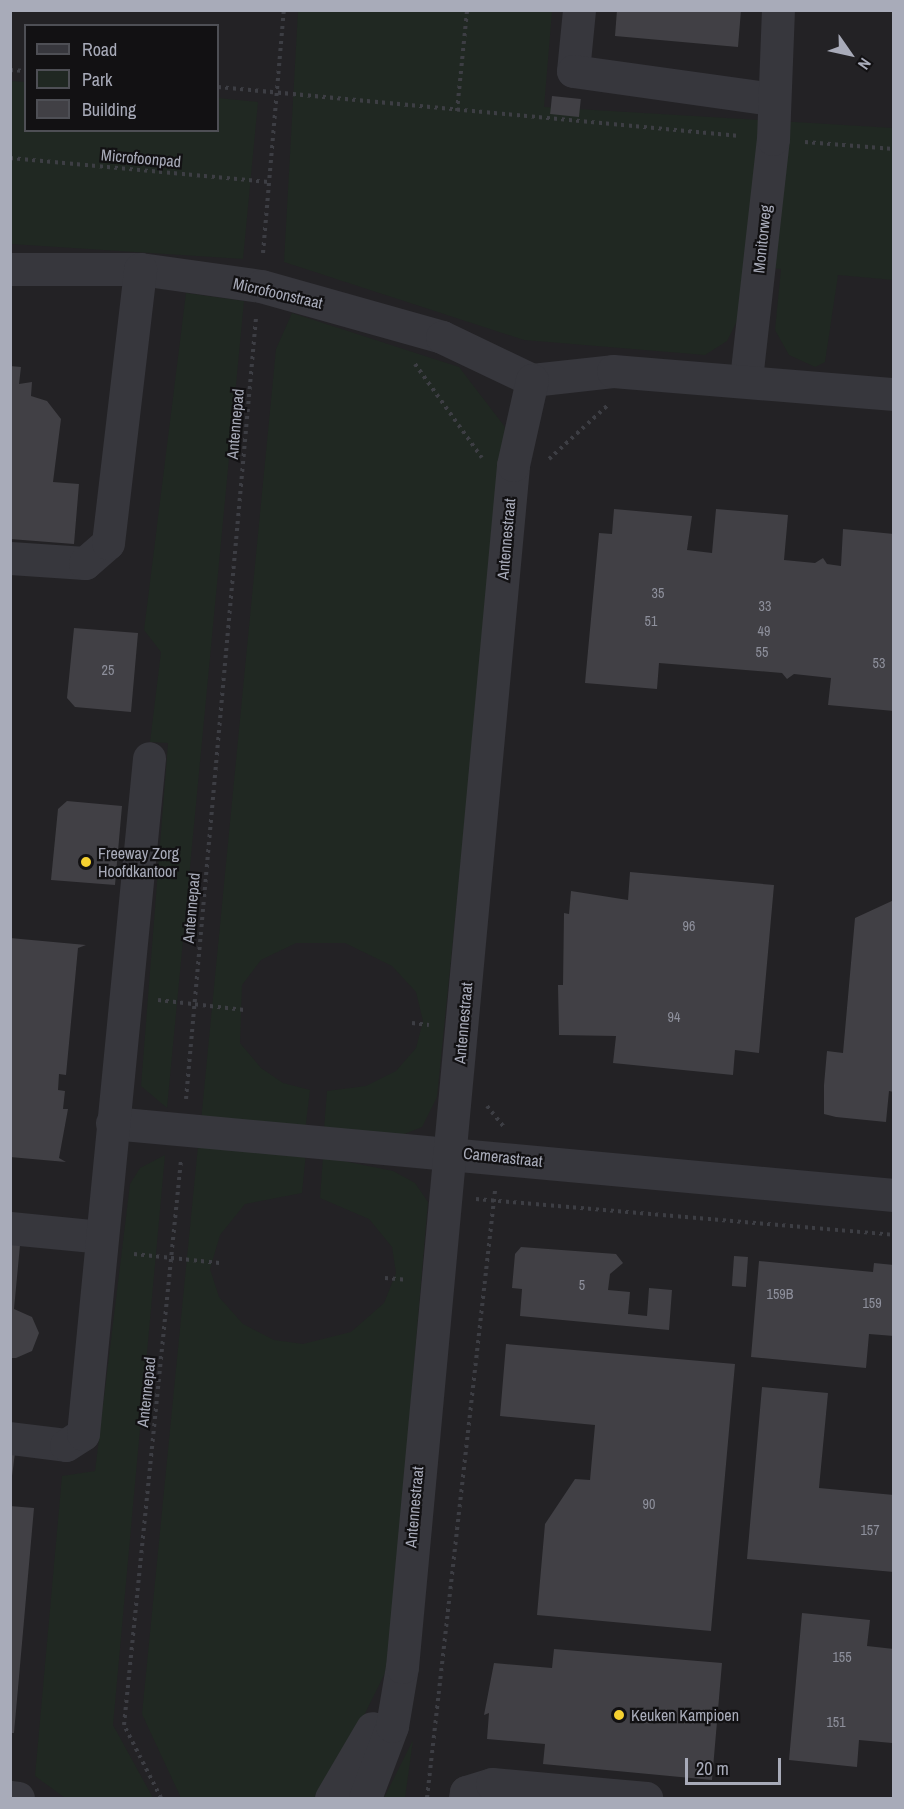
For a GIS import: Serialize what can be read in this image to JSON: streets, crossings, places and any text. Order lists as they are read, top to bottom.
{
  "streets": {
    "street": [
      "Monitorweg",
      "Microfoonstraat",
      "Antennestraat",
      "Camerastraat"
    ],
    "path": ["Microfoonpad", "Antennepad"]
  },
  "crossings": [
    ["Microfoonpad", "Antennepad"],
    ["Microfoonstraat", "Antennepad"],
    ["Microfoonstraat", "Antennestraat"],
    ["Antennepad", "Camerastraat"],
    ["Antennestraat", "Camerastraat"]
  ],
  "places": ["Freeway Zorg Hoofdkantoor", "Keuken Kampioen"],
  "house_numbers": [
    "35",
    "33",
    "51",
    "49",
    "55",
    "53",
    "25",
    "96",
    "94",
    "5",
    "159B",
    "159",
    "90",
    "157",
    "155",
    "151"
  ],
  "legend": ["Road", "Park", "Building"],
  "scale_bar": "20 m",
  "north": "bottom right"
}
